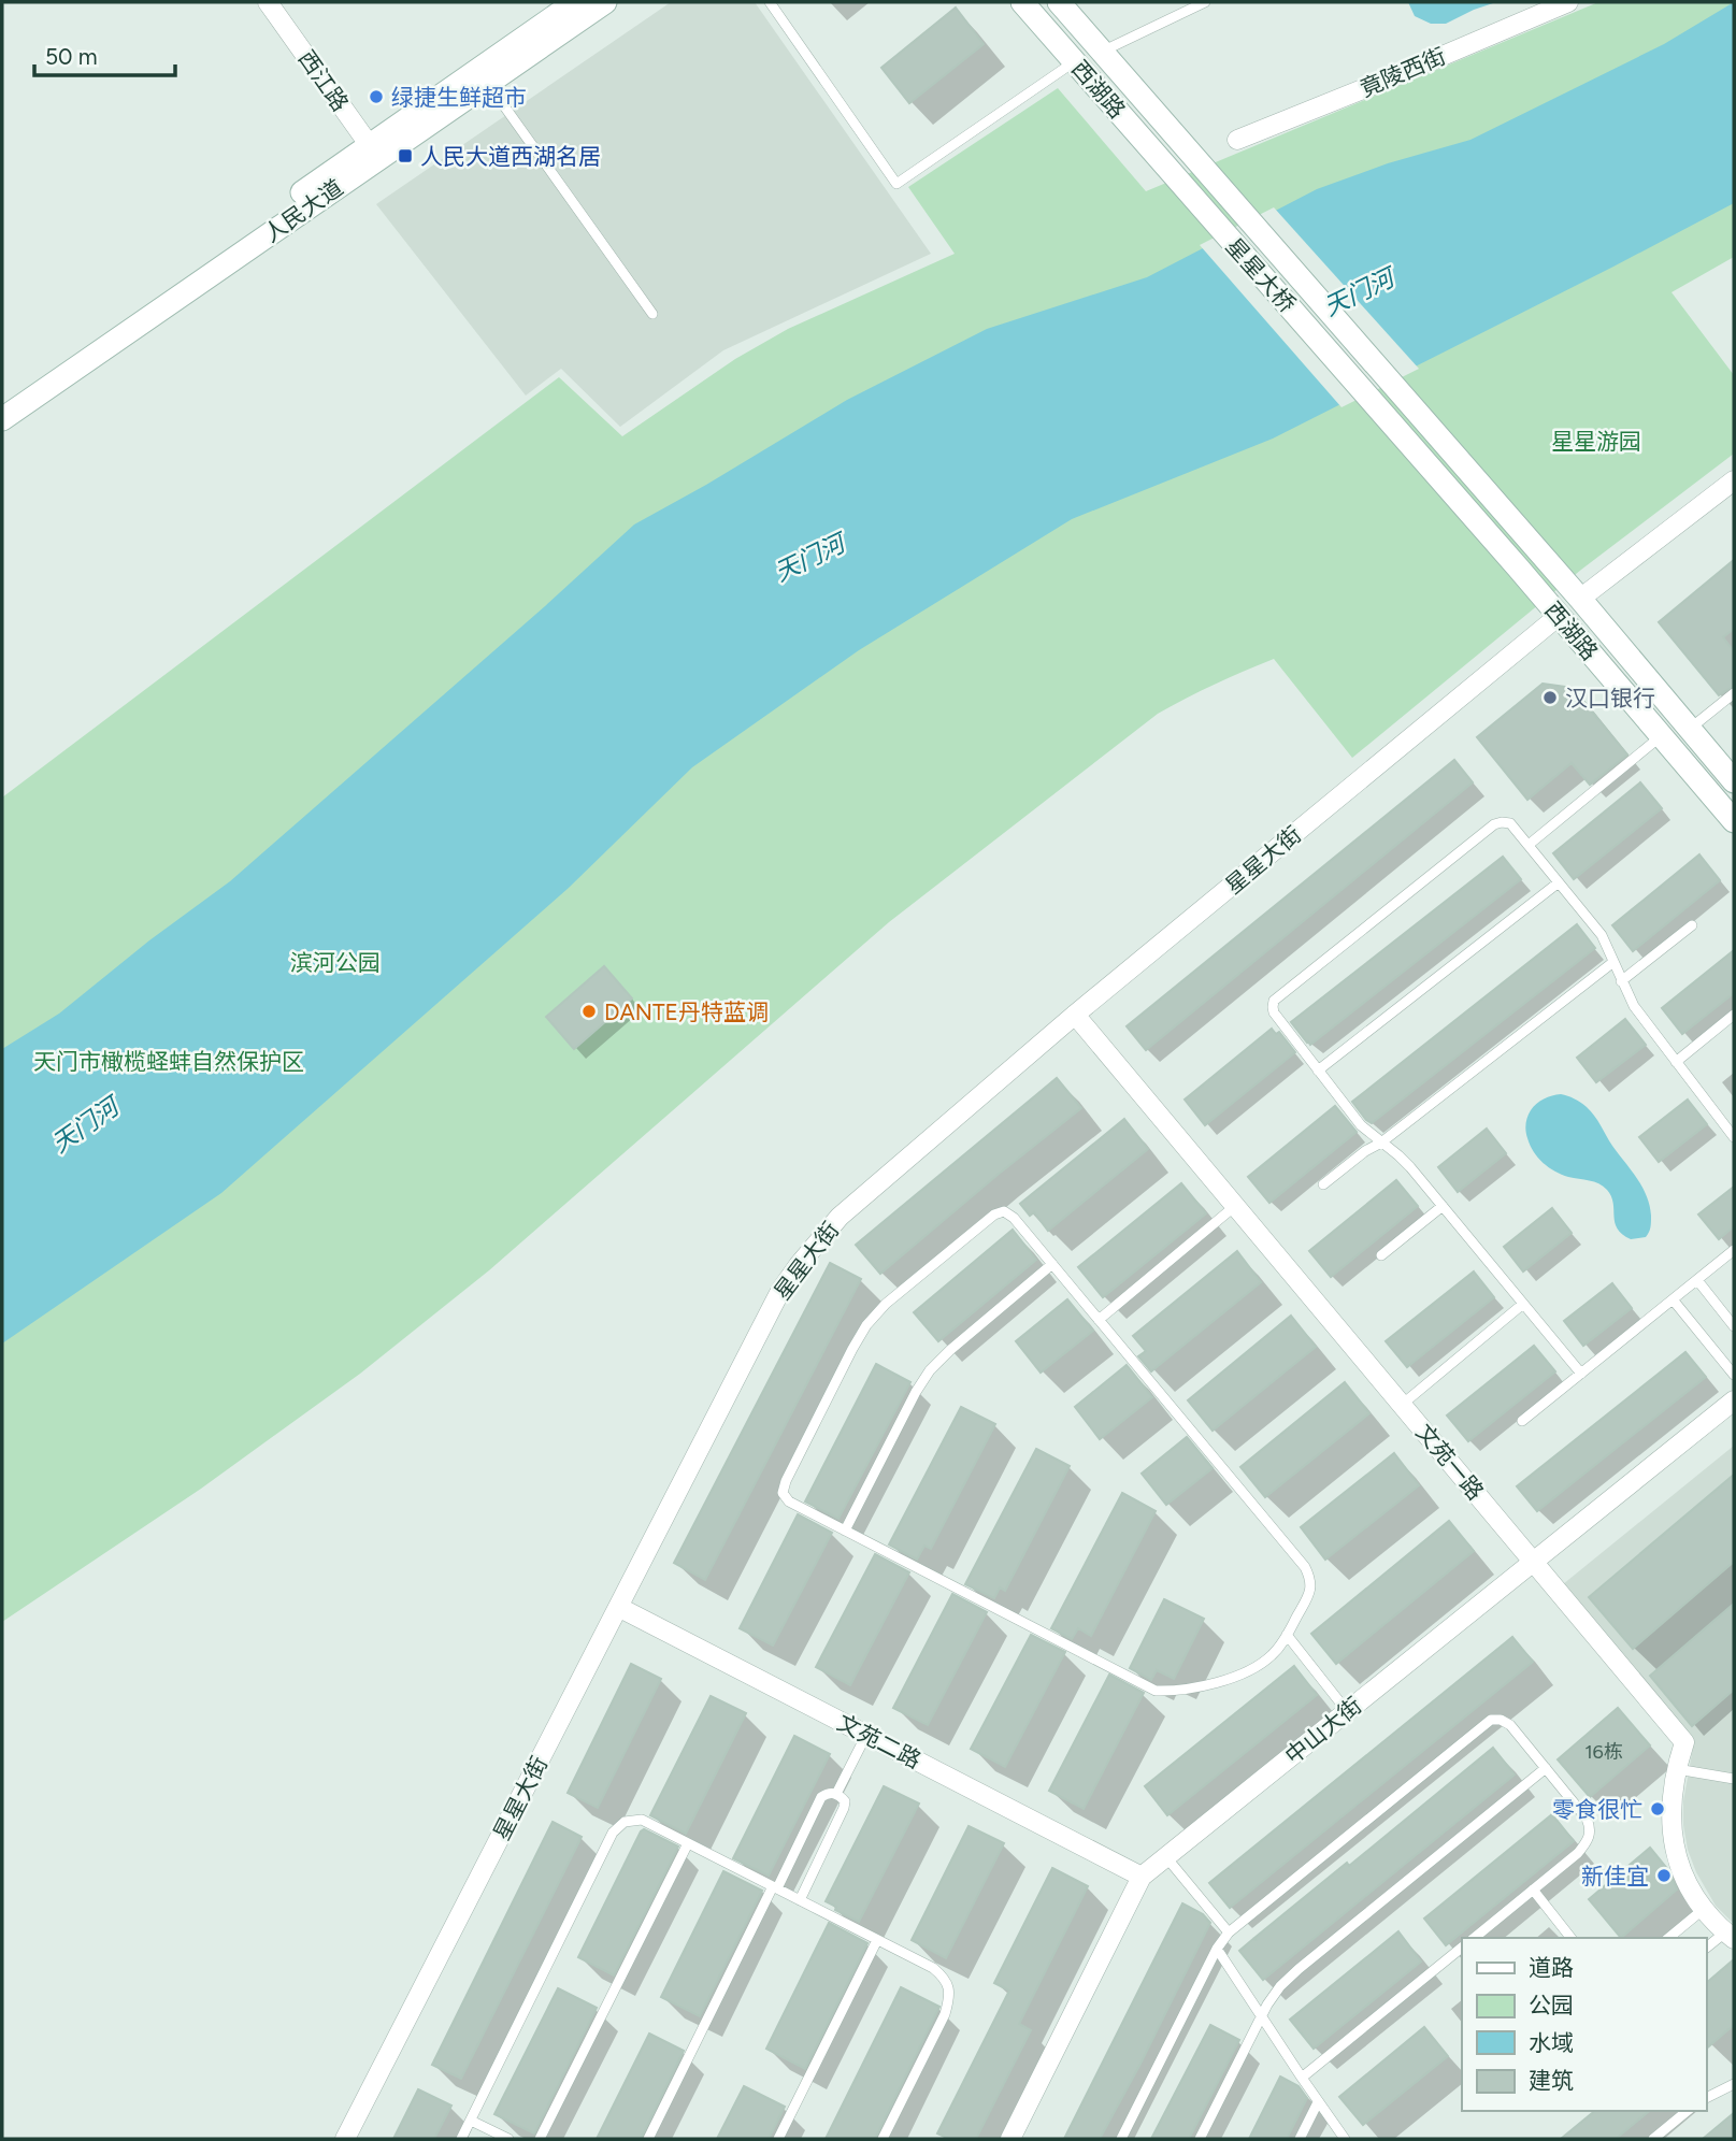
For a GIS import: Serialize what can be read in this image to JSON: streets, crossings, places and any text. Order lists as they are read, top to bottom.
{
  "streets": {
    "main road": ["西湖路", "人民大道", "星星大桥"],
    "street": [
      "竟陵西街",
      "西江路",
      "星星大街",
      "文苑一路",
      "中山大街",
      "文苑二路"
    ]
  },
  "crossings": [
    ["西江路", "人民大道"],
    ["西湖路", "星星大桥"],
    ["西湖路", "星星大街"],
    ["星星大街", "文苑一路"],
    ["星星大街", "文苑二路"],
    ["文苑一路", "中山大街"],
    ["中山大街", "文苑二路"]
  ],
  "water": ["天门河"],
  "parks": ["星星游园", "滨河公园", "天门市橄榄蛏蚌自然保护区"],
  "places": {
    "other": [
      "绿捷生鲜超市",
      "汉口银行",
      "DANTE丹特蓝调",
      "零食很忙",
      "新佳宜"
    ],
    "transit": ["人民大道西湖名居"]
  },
  "house_numbers": ["16栋"],
  "legend": [
    "道路",
    "公园",
    "水域",
    "建筑"
  ],
  "scale_bar": "50 m"
}
